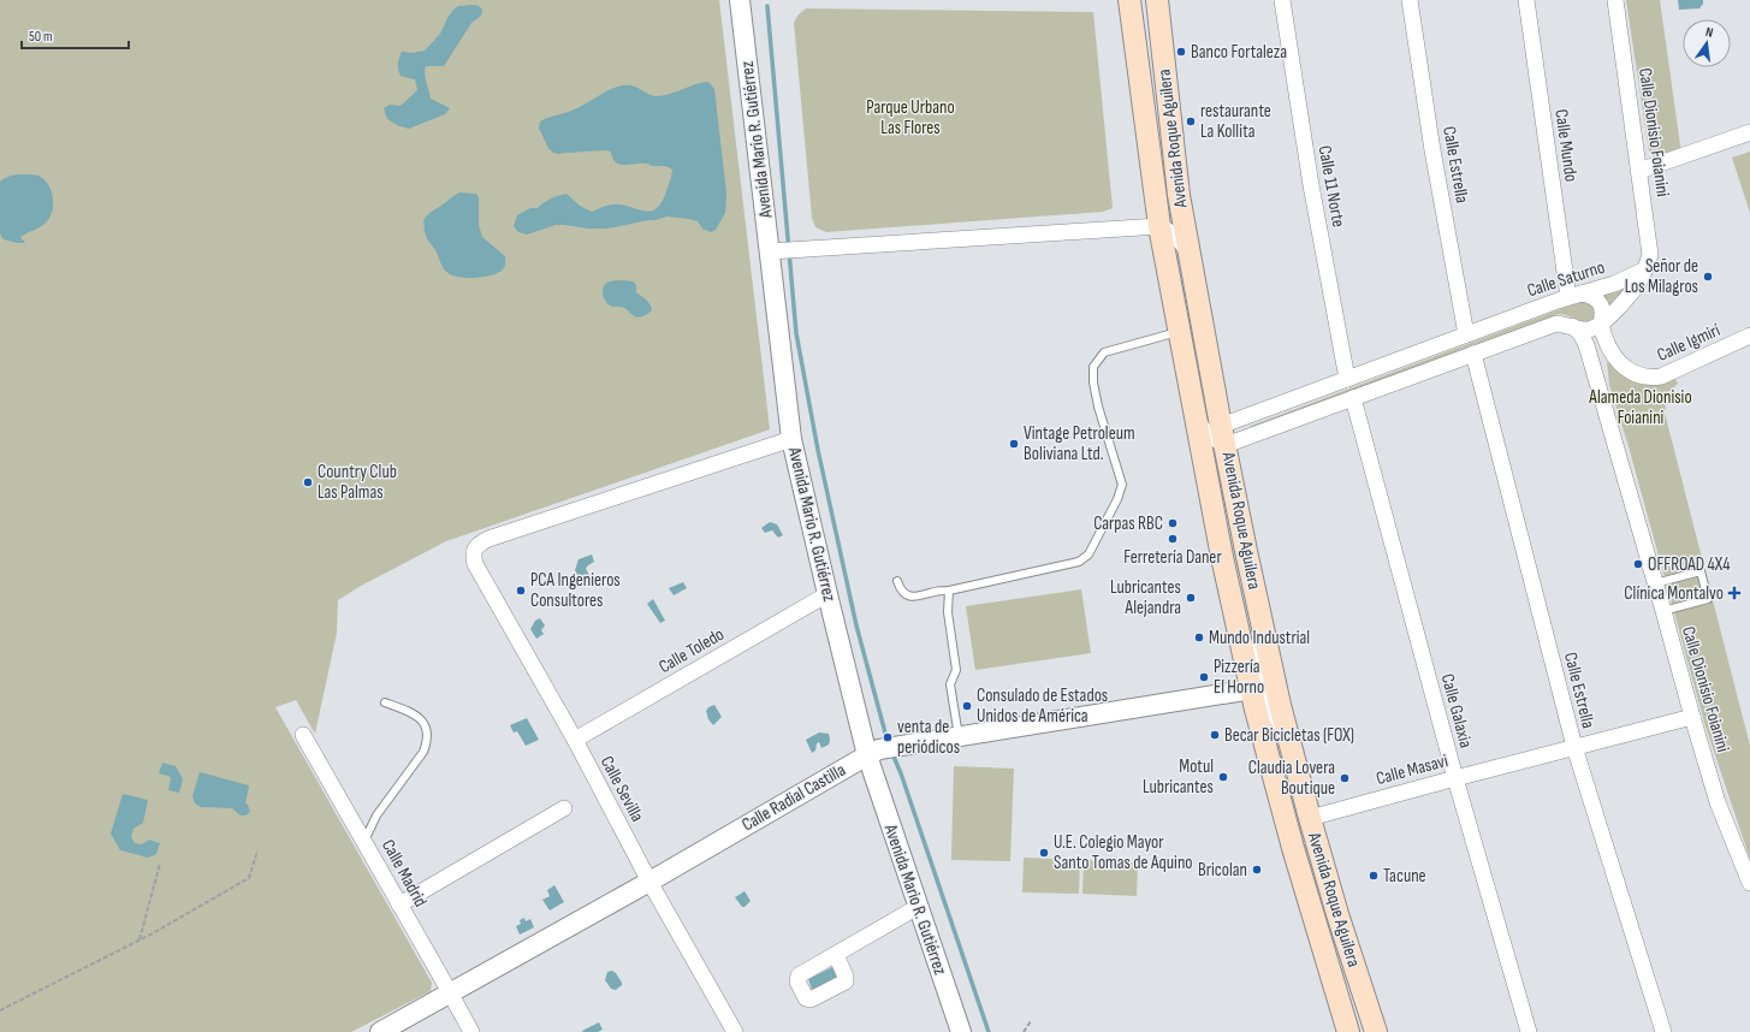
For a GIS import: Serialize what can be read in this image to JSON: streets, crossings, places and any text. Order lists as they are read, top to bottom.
{
  "streets": {
    "main road": ["Avenida Roque Aguilera"],
    "street": [
      "Calle Dionisio Foianini",
      "Avenida Mario R. Gutiérrez",
      "Calle Mundo",
      "Calle Estrella",
      "Calle 11 Norte",
      "Calle Saturno",
      "Calle Igmirí",
      "Calle Toledo",
      "Calle Galaxia",
      "Calle Masavi",
      "Calle Sevilla",
      "Calle Radial Castilla",
      "Calle Madrid"
    ]
  },
  "crossings": [
    ["Calle Dionisio Foianini", "Calle Saturno"],
    ["Calle Dionisio Foianini", "Calle Igmirí"],
    ["Calle Dionisio Foianini", "Calle Masavi"],
    ["Avenida Roque Aguilera", "Calle Saturno"],
    ["Avenida Roque Aguilera", "Calle Masavi"],
    ["Avenida Roque Aguilera", "Calle Radial Castilla"],
    ["Avenida Mario R. Gutiérrez", "Calle Toledo"],
    ["Avenida Mario R. Gutiérrez", "Calle Sevilla"],
    ["Avenida Mario R. Gutiérrez", "Calle Radial Castilla"],
    ["Calle Mundo", "Calle Saturno"],
    ["Calle Mundo", "Calle Igmirí"],
    ["Calle Estrella", "Calle Saturno"],
    ["Calle Estrella", "Calle Masavi"],
    ["Calle 11 Norte", "Calle Saturno"],
    ["Calle Saturno", "Calle Igmirí"],
    ["Calle Toledo", "Calle Sevilla"],
    ["Calle Galaxia", "Calle Masavi"],
    ["Calle Sevilla", "Calle Radial Castilla"],
    ["Calle Radial Castilla", "Calle Madrid"]
  ],
  "parks": ["Parque Urbano Las Flores", "Alameda Dionisio Foianini"],
  "places": {
    "other": [
      "Banco Fortaleza",
      "restaurante La Kollita",
      "Señor de Los Milagros",
      "Vintage Petroleum Boliviana Ltd.",
      "Country Club Las Palmas",
      "Carpas RBC",
      "Ferretería Daner",
      "OFFROAD 4X4",
      "PCA Ingenieros Consultores",
      "Lubricantes Alejandra",
      "Mundo Industrial",
      "Pizzería El Horno",
      "Consulado de Estados Unidos de América",
      "Becar Bicicletas (FOX)",
      "venta de periódicos",
      "Motul Lubricantes",
      "Claudia Lovera Boutique",
      "U.E. Colegio Mayor Santo Tomas de Aquino",
      "Bricolan",
      "Tacune"
    ],
    "health": ["Clínica Montalvo"]
  },
  "scale_bar": "50 m",
  "north": "top"
}
